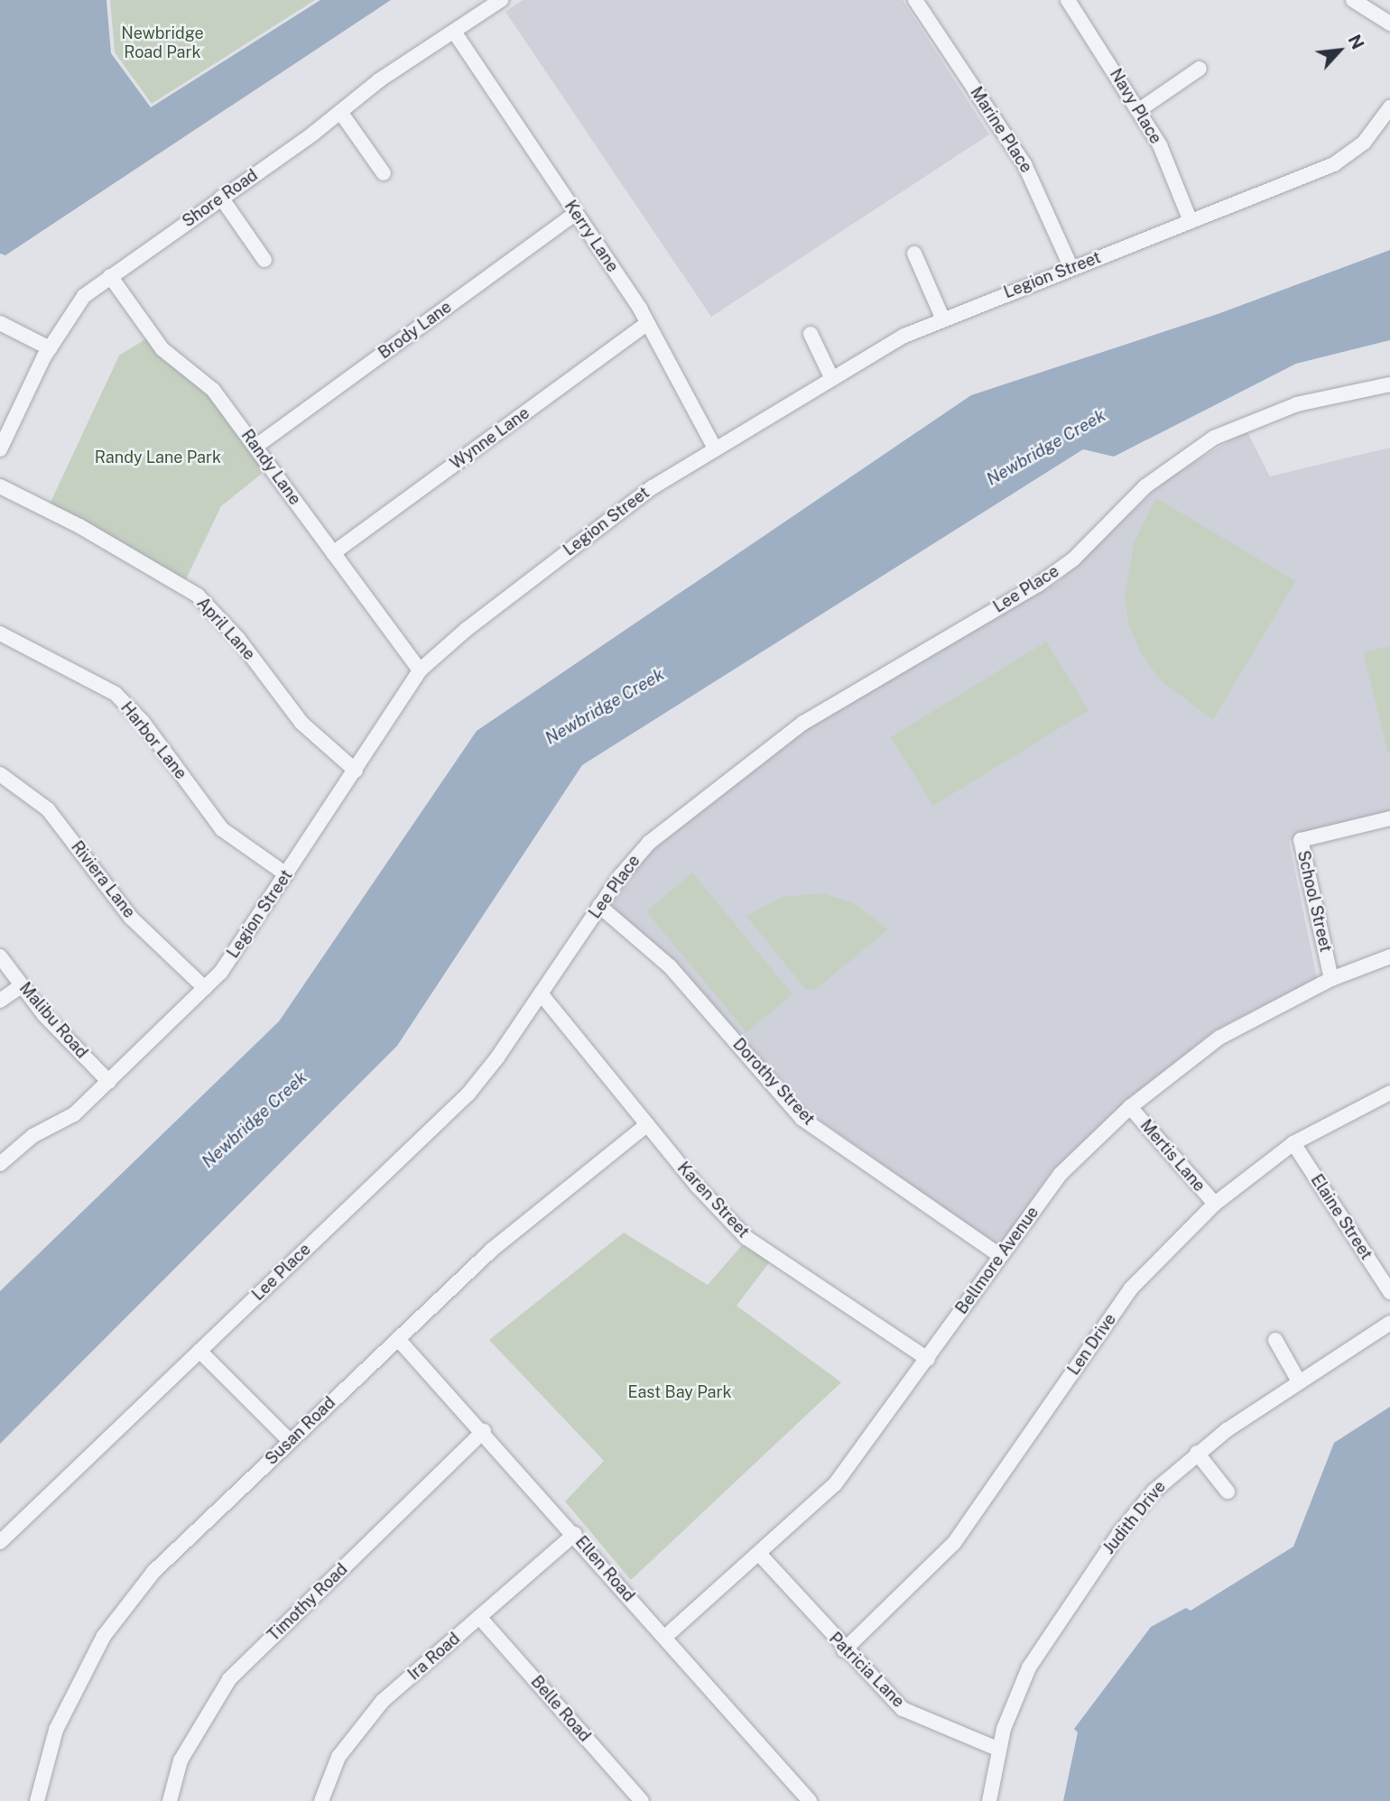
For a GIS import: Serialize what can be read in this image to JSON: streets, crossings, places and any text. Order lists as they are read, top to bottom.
{
  "streets": {
    "street": [
      "Navy Place",
      "Marine Place",
      "Shore Road",
      "Kerry Lane",
      "Legion Street",
      "Brody Lane",
      "Wynne Lane",
      "Randy Lane",
      "Lee Place",
      "April Lane",
      "Harbor Lane",
      "Riviera Lane",
      "School Street",
      "Malibu Road",
      "Dorothy Street",
      "Mertis Lane",
      "Karen Street",
      "Elaine Street",
      "Bellmore Avenue",
      "Len Drive",
      "Susan Road",
      "Judith Drive",
      "Ellen Road",
      "Timothy Road",
      "Ira Road",
      "Patricia Lane",
      "Belle Road"
    ]
  },
  "crossings": [
    ["Navy Place", "Legion Street"],
    ["Marine Place", "Legion Street"],
    ["Shore Road", "Kerry Lane"],
    ["Shore Road", "Randy Lane"],
    ["Kerry Lane", "Legion Street"],
    ["Kerry Lane", "Brody Lane"],
    ["Kerry Lane", "Wynne Lane"],
    ["Legion Street", "Randy Lane"],
    ["Legion Street", "April Lane"],
    ["Legion Street", "Harbor Lane"],
    ["Legion Street", "Riviera Lane"],
    ["Legion Street", "Malibu Road"],
    ["Brody Lane", "Randy Lane"],
    ["Wynne Lane", "Randy Lane"],
    ["Lee Place", "Dorothy Street"],
    ["Lee Place", "Karen Street"],
    ["School Street", "Bellmore Avenue"],
    ["Dorothy Street", "Bellmore Avenue"],
    ["Mertis Lane", "Bellmore Avenue"],
    ["Mertis Lane", "Len Drive"],
    ["Karen Street", "Bellmore Avenue"],
    ["Karen Street", "Susan Road"],
    ["Elaine Street", "Len Drive"],
    ["Bellmore Avenue", "Ellen Road"],
    ["Bellmore Avenue", "Patricia Lane"],
    ["Len Drive", "Patricia Lane"],
    ["Susan Road", "Ellen Road"],
    ["Judith Drive", "Patricia Lane"],
    ["Ellen Road", "Timothy Road"],
    ["Ellen Road", "Ira Road"],
    ["Ira Road", "Belle Road"]
  ],
  "water": ["Newbridge Creek"],
  "parks": ["Newbridge Road Park", "Randy Lane Park", "East Bay Park"],
  "north": "top right"
}
